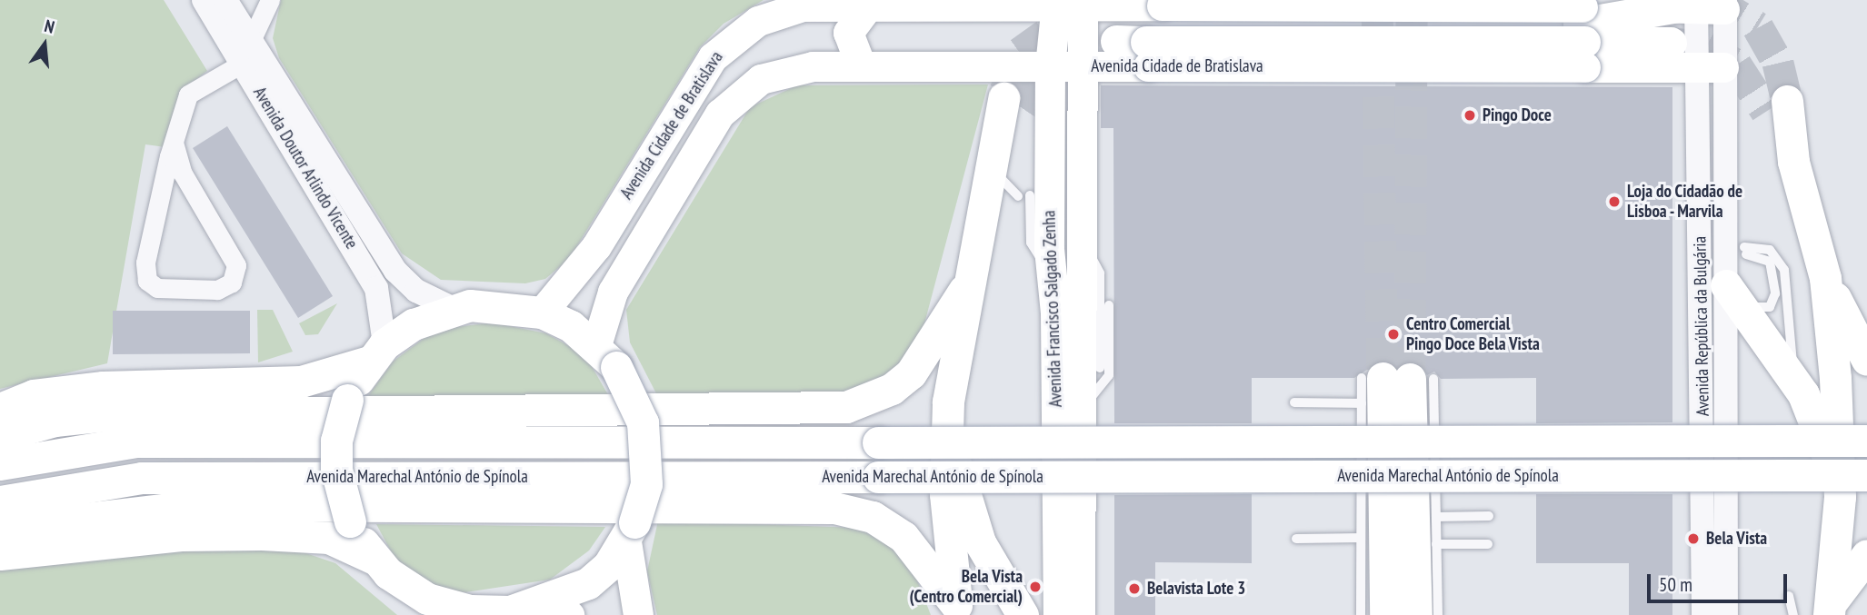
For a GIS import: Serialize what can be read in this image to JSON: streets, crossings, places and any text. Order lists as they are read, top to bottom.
{
  "streets": {
    "highway": ["Avenida Marechal António de Spínola"],
    "main road": ["Avenida Cidade de Bratislava", "Avenida Francisco Salgado Zenha"],
    "street": ["Avenida Doutor Arlindo Vicente", "Avenida República da Bulgária"]
  },
  "crossings": [
    ["Avenida Cidade de Bratislava", "Avenida Francisco Salgado Zenha"],
    ["Avenida Cidade de Bratislava", "Avenida República da Bulgária"]
  ],
  "places": [
    "Pingo Doce",
    "Loja do Cidadão de Lisboa - Marvila",
    "Centro Comercial Pingo Doce Bela Vista",
    "Bela Vista",
    "Bela Vista (Centro Comercial)",
    "Belavista Lote 3"
  ],
  "scale_bar": "50 m",
  "north": "top"
}
